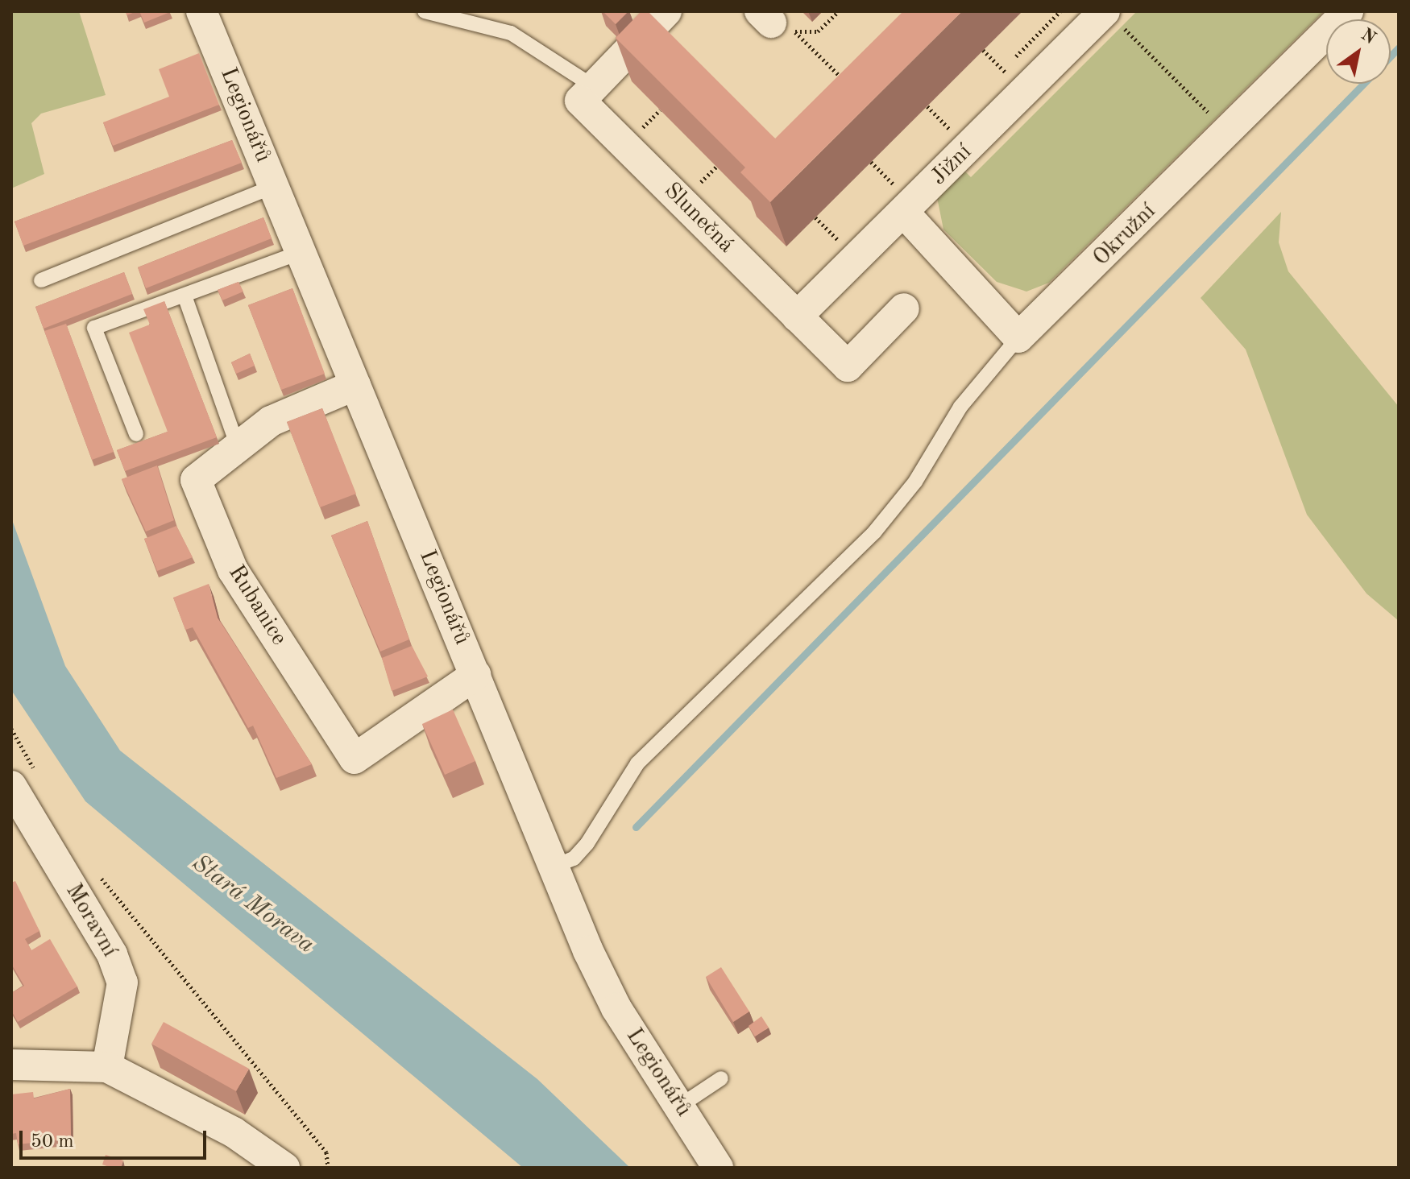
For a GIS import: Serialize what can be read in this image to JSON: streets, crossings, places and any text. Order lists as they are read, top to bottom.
{
  "streets": {
    "street": [
      "Legionářů",
      "Jižní",
      "Slunečná",
      "Okružní",
      "Rubanice",
      "Moravní"
    ]
  },
  "crossings": [
    ["Legionářů", "Rubanice"],
    ["Jižní", "Slunečná"]
  ],
  "water": ["Stará Morava"],
  "scale_bar": "50 m",
  "north": "top right"
}
